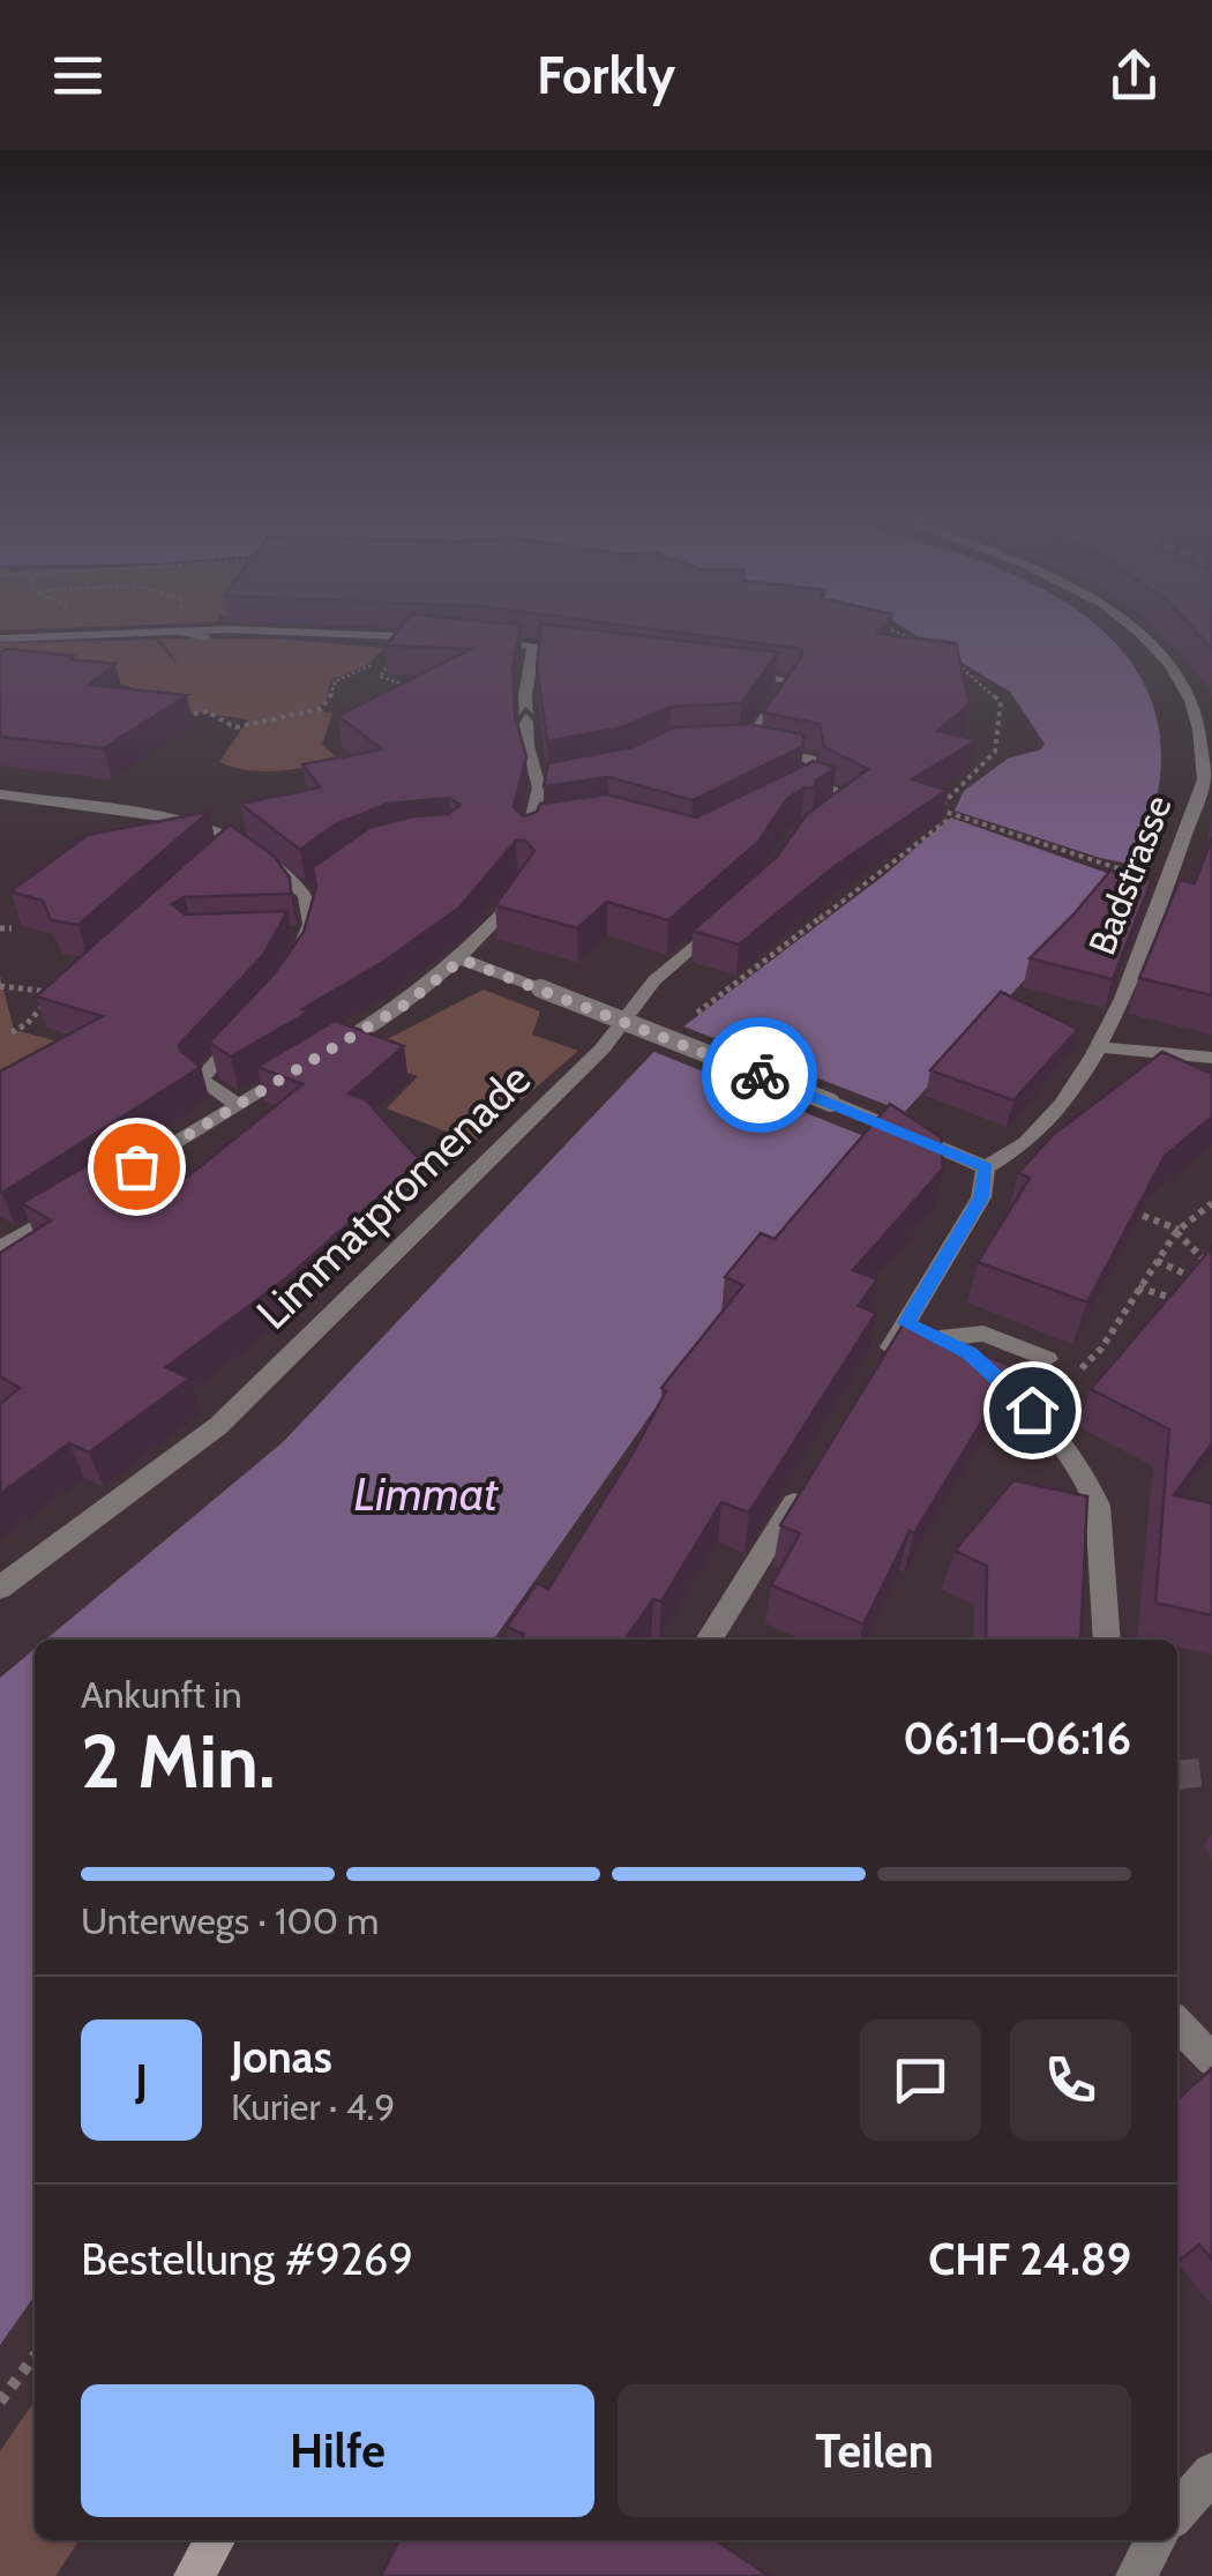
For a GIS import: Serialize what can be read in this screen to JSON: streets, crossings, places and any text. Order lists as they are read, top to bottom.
{
  "streets": {
    "street": ["Badstrasse", "Limmatpromenade"]
  },
  "water": ["Limmat"],
  "page": {
    "header": "Forkly",
    "heading": ["2 Min.", "Ankunft in", "06:11–06:16"],
    "panel": [
      "Jonas",
      "Kurier · 4.9",
      "Bestellung #9269",
      "CHF 24.89"
    ],
    "bar": "Unterwegs · 100 m",
    "round": "J",
    "buttons": ["Hilfe", "Teilen"]
  }
}
